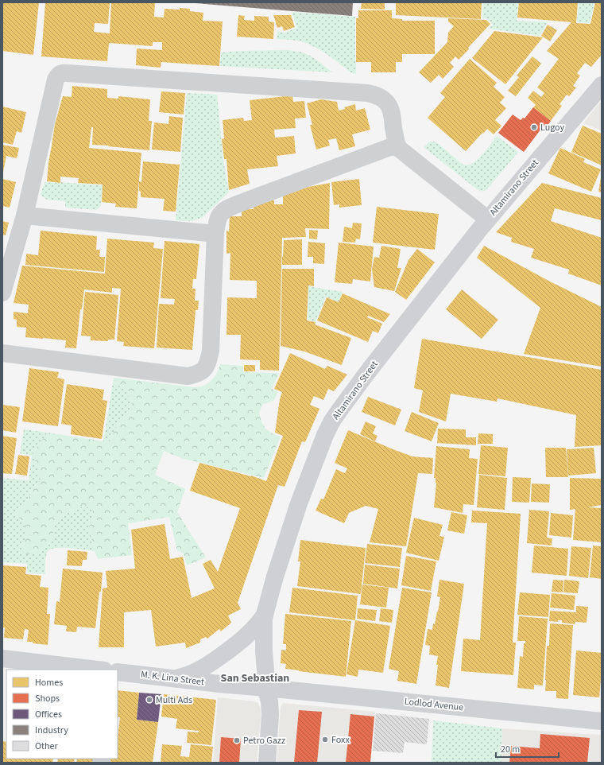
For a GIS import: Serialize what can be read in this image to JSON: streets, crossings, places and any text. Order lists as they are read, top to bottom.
{
  "streets": {
    "main road": ["Altamirano Street", "M. K. Lina Street", "Lodlod Avenue"]
  },
  "crossings": [
    ["Altamirano Street", "M. K. Lina Street"],
    ["Altamirano Street", "Lodlod Avenue"],
    ["M. K. Lina Street", "Lodlod Avenue"]
  ],
  "districts": ["San Sebastian"],
  "places": [
    "Lugoy",
    "Multi Ads",
    "Foxx",
    "Petro Gazz"
  ],
  "legend": [
    "Homes",
    "Shops",
    "Offices",
    "Industry",
    "Other"
  ],
  "scale_bar": "20 m"
}
